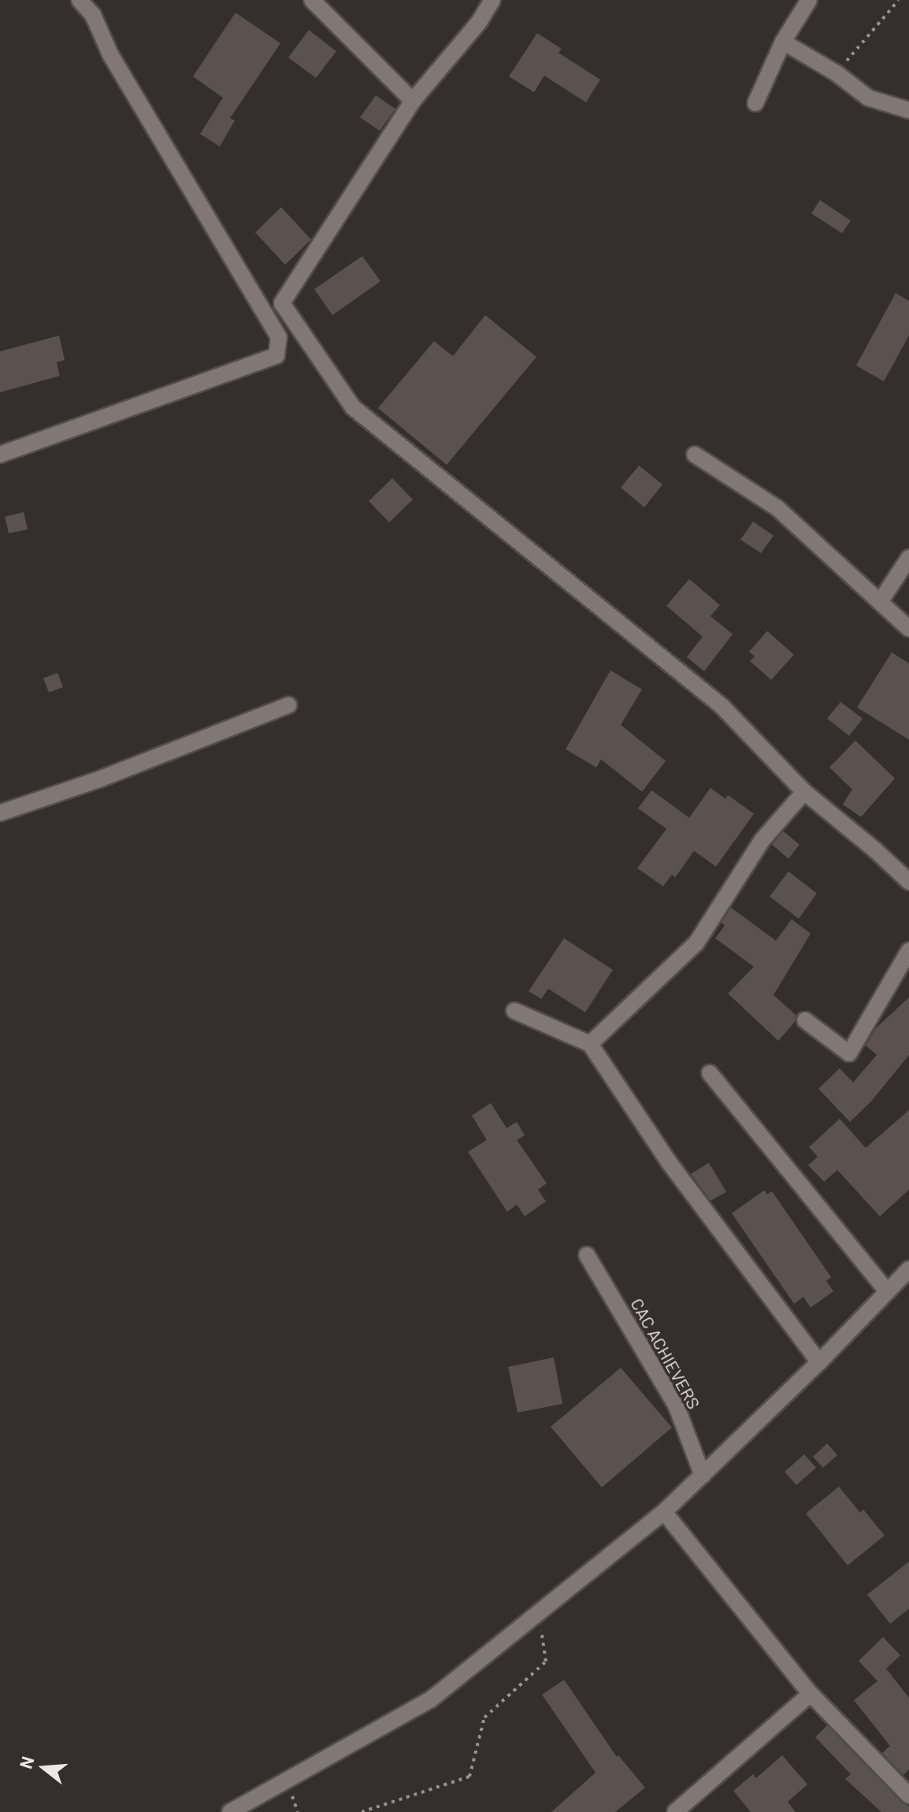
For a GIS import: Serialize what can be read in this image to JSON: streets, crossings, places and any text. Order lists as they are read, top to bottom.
{
  "streets": {
    "street": ["CAC ACHIEVERS"]
  },
  "north": "left"
}
